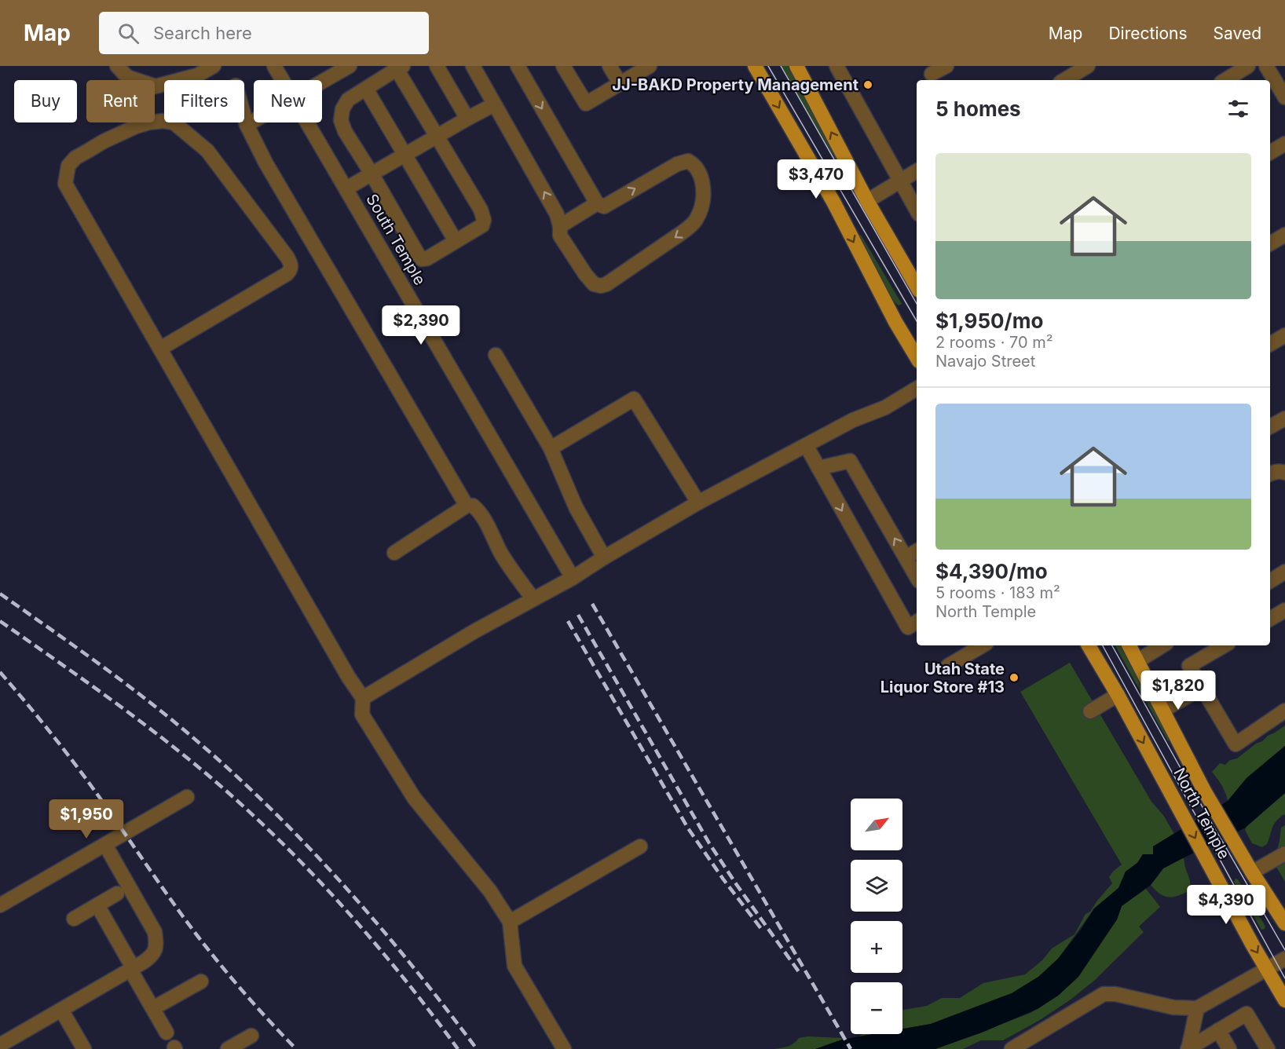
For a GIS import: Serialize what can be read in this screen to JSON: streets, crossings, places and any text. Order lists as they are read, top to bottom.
{
  "streets": {
    "main road": ["North Temple"],
    "street": ["South Temple"]
  },
  "places": ["JJ-BAKD Property Management", "Utah State Liquor Store #13"],
  "north": "top right",
  "page": {
    "header": "Map",
    "search": "Search here",
    "nav": ["Map", "Directions", "Saved"],
    "chip": [
      "Buy",
      "Rent",
      "Filters",
      "New"
    ],
    "heading": "5 homes",
    "list": [
      {
        "name": "$1,950/mo",
        "note": "2 rooms · 70 m² · Navajo Street"
      },
      {
        "name": "$4,390/mo",
        "note": "5 rooms · 183 m² · North Temple"
      }
    ],
    "price": [
      "$3,470",
      "$2,390",
      "$1,820",
      "$1,950",
      "$4,390"
    ],
    "map_buttons": ["+", "−"]
  }
}
